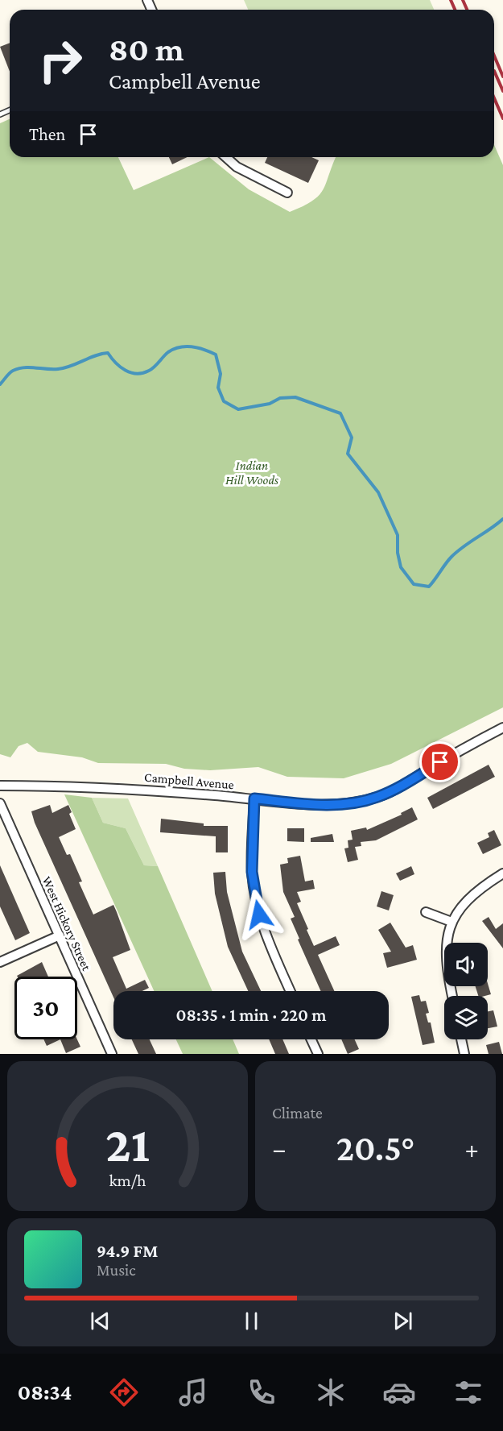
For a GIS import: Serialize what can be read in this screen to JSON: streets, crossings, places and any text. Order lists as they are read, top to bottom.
{
  "streets": {
    "street": ["Campbell Avenue", "West Hickory Street"]
  },
  "parks": ["Indian Hill Woods"],
  "page": {
    "turn": ["80 m", "Campbell Avenue"],
    "then": "Then",
    "limit": "30",
    "trip": "08:35 · 1 min · 220 m",
    "tile": "Climate",
    "heat": ["−", "20.5°", "+"],
    "song": ["94.9 FM", "Music"],
    "tabs": "08:34",
    "gauge": ["21", "km/h"]
  }
}
